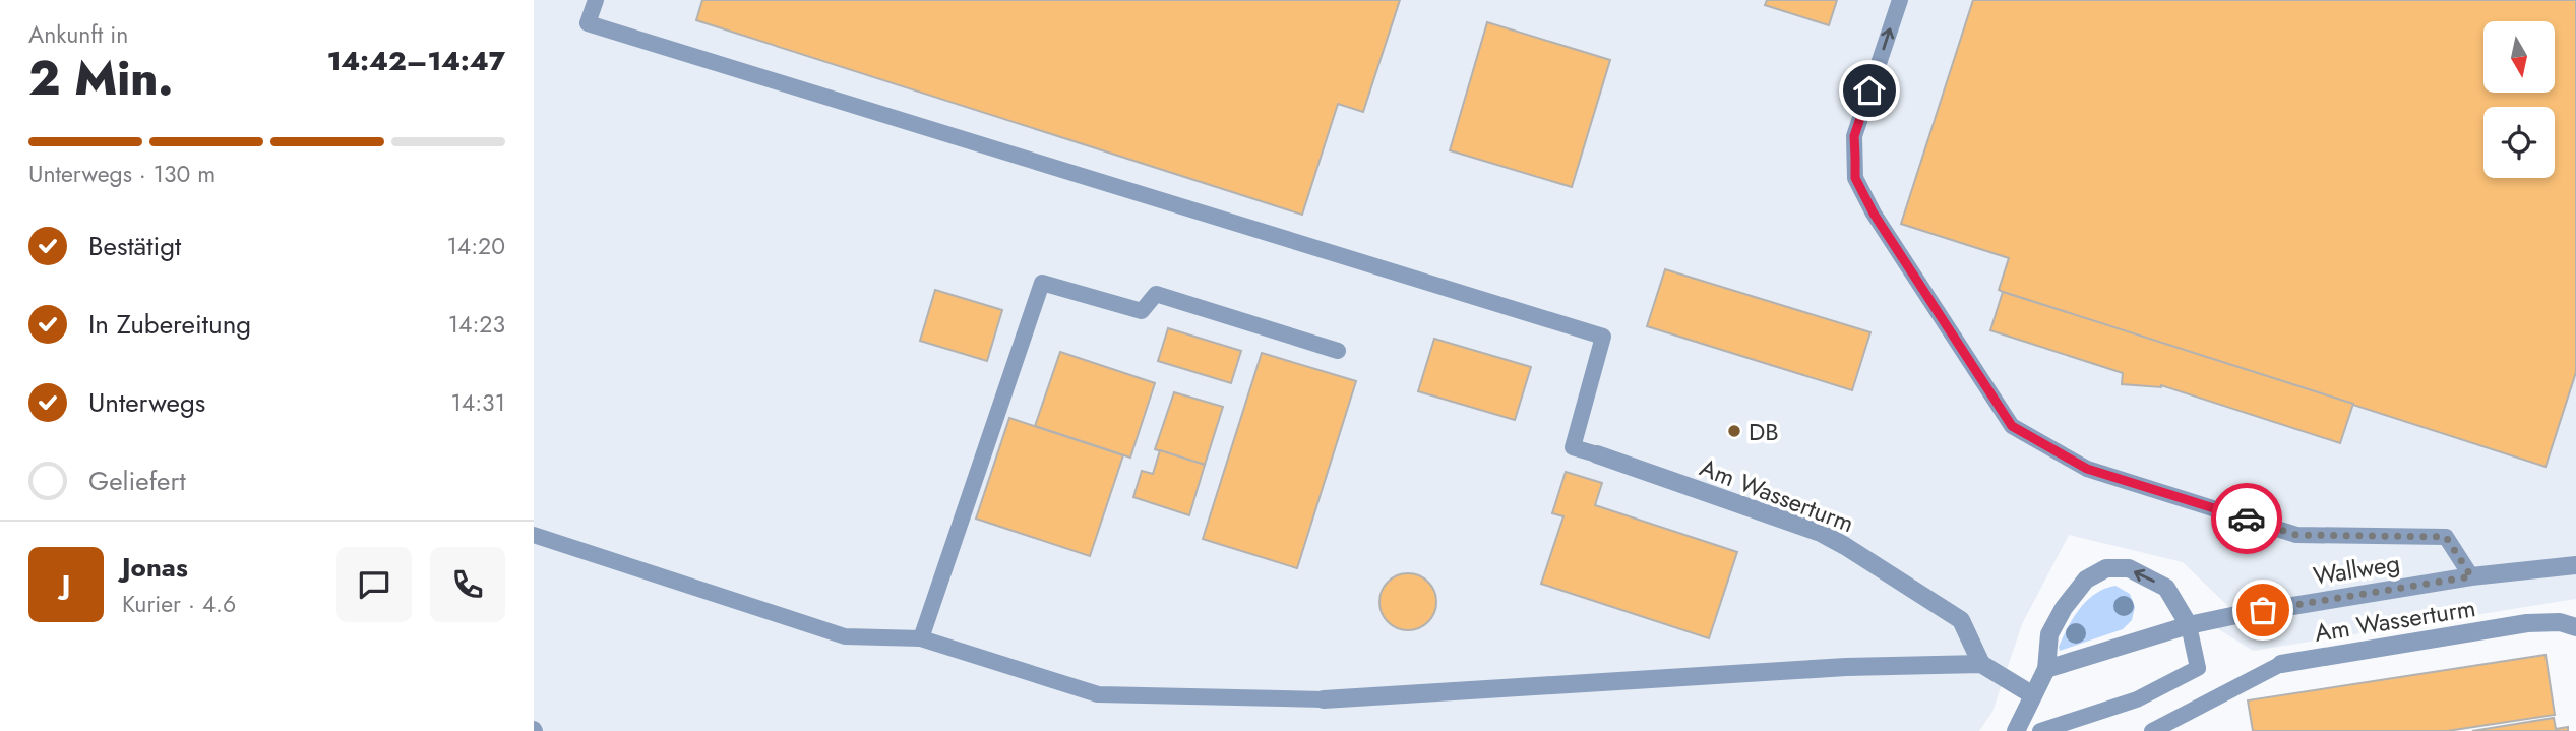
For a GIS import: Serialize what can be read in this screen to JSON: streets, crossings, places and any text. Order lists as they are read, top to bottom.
{
  "streets": {
    "street": ["Am Wasserturm", "Wallweg"]
  },
  "places": ["DB"],
  "north": "bottom",
  "page": {
    "heading": ["2 Min.", "Ankunft in", "14:42–14:47"],
    "panel": ["Jonas", "Kurier · 4.6"],
    "bar": "Unterwegs · 130 m",
    "list": [
      ["Bestätigt", "14:20"],
      ["In Zubereitung", "14:23"],
      ["Unterwegs", "14:31"],
      "Geliefert"
    ],
    "round": "J"
  }
}
